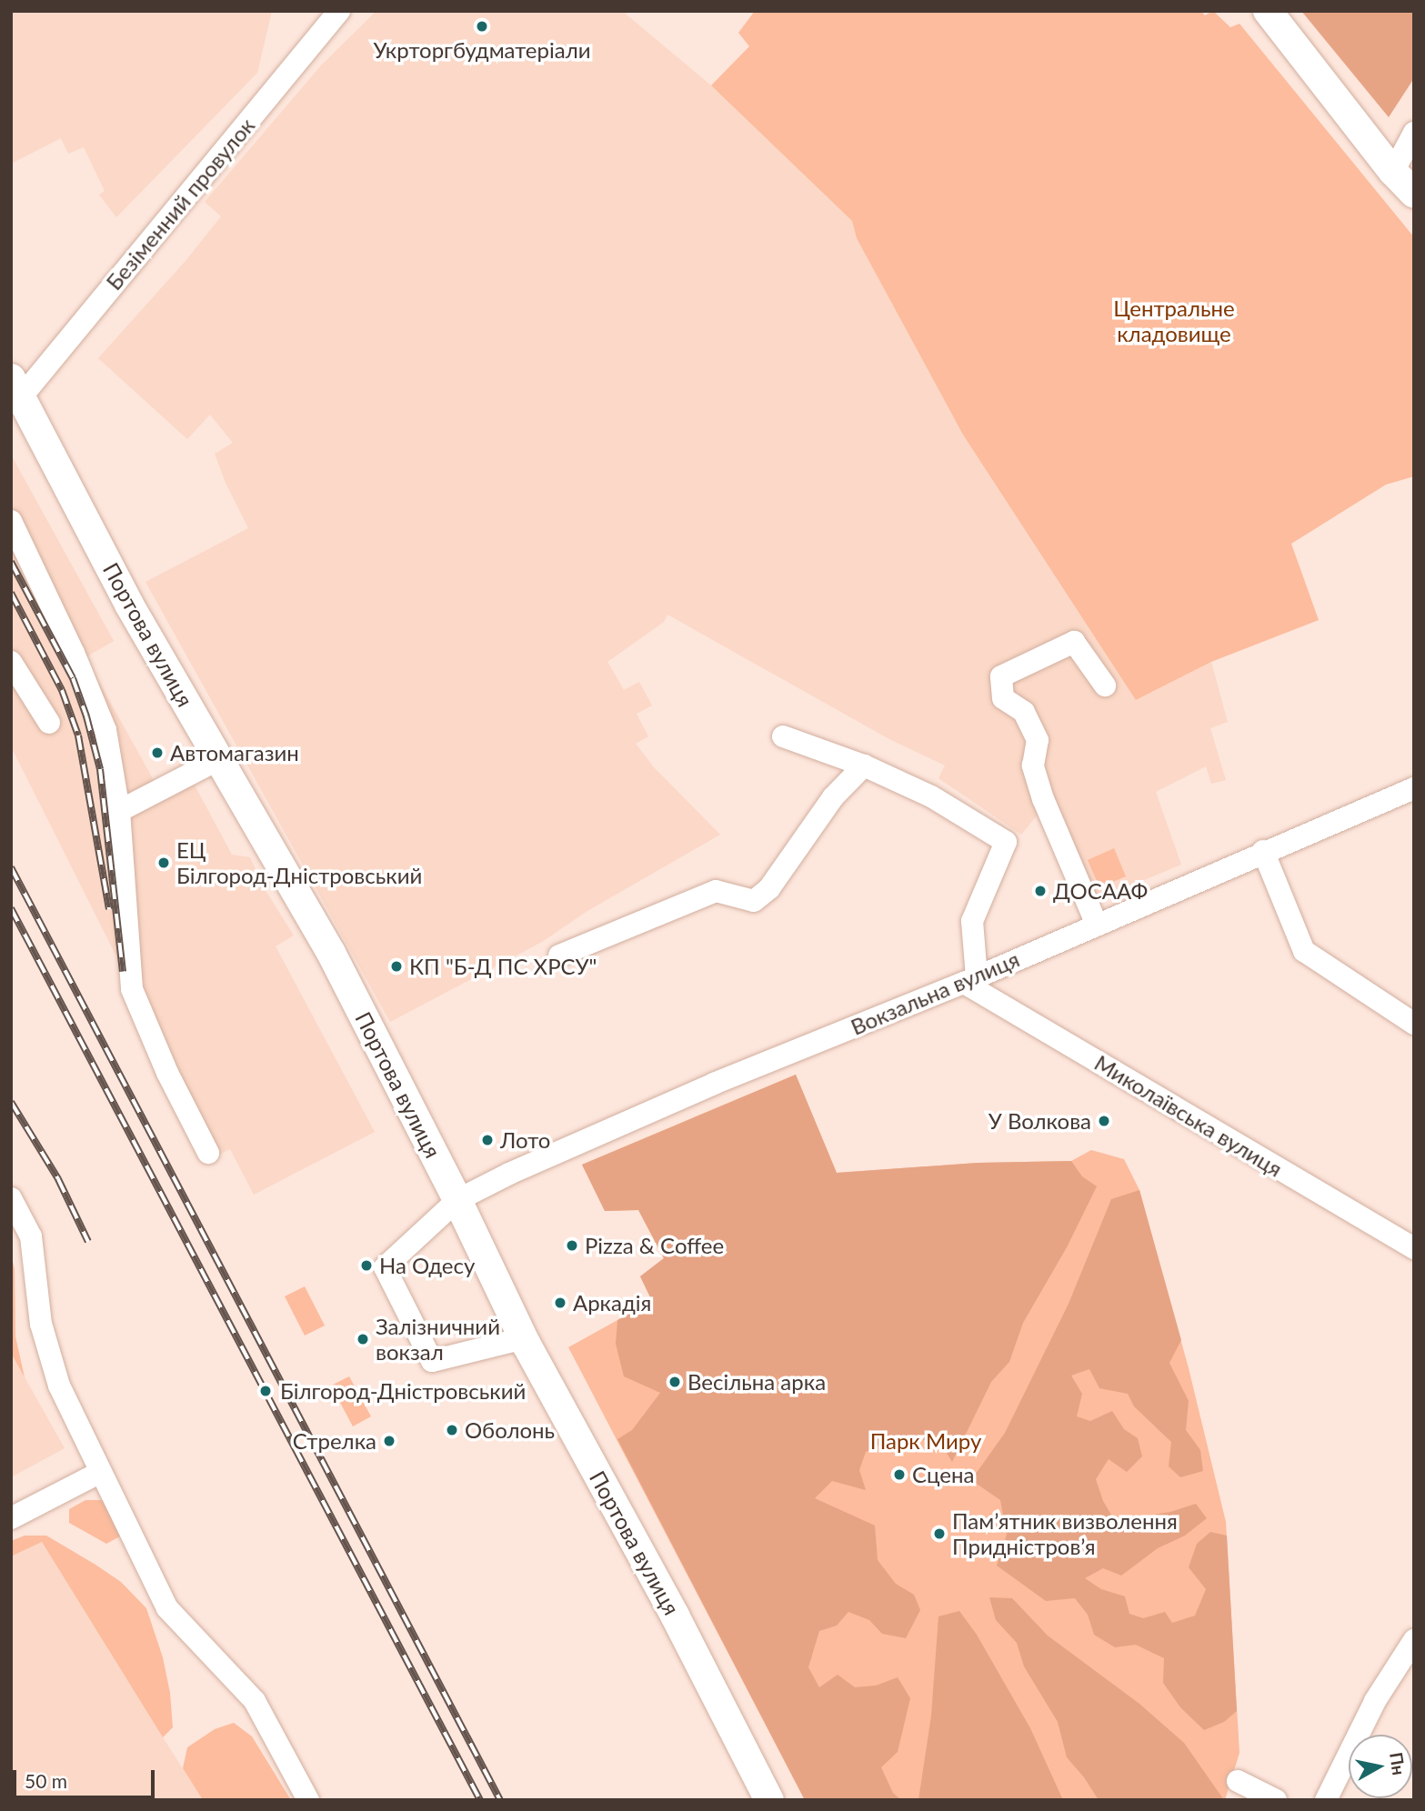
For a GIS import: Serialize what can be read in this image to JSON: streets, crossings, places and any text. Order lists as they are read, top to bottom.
{
  "streets": {
    "main road": ["Портова вулиця"],
    "street": ["Безіменний провулок", "Вокзальна вулиця", "Миколаївська вулиця"]
  },
  "crossings": [
    ["Безіменний провулок", "Портова вулиця"],
    ["Портова вулиця", "Вокзальна вулиця"],
    ["Вокзальна вулиця", "Миколаївська вулиця"]
  ],
  "parks": ["Центральне кладовище", "Парк Миру"],
  "places": [
    "Укрторгбудматеріали",
    "Автомагазин",
    "ЕЦ Білгород-Дністровський",
    "ДОСААФ",
    "КП \"Б-Д ПС ХРСУ\"",
    "У Волкова",
    "Лото",
    "Pizza & Coffee",
    "На Одесу",
    "Аркадія",
    "Залізничний вокзал",
    "Весільна арка",
    "Білгород-Дністровський",
    "Оболонь",
    "Стрелка",
    "Сцена",
    "Пам’ятник визволення Придністров’я"
  ],
  "scale_bar": "50 m",
  "north": "right"
}
